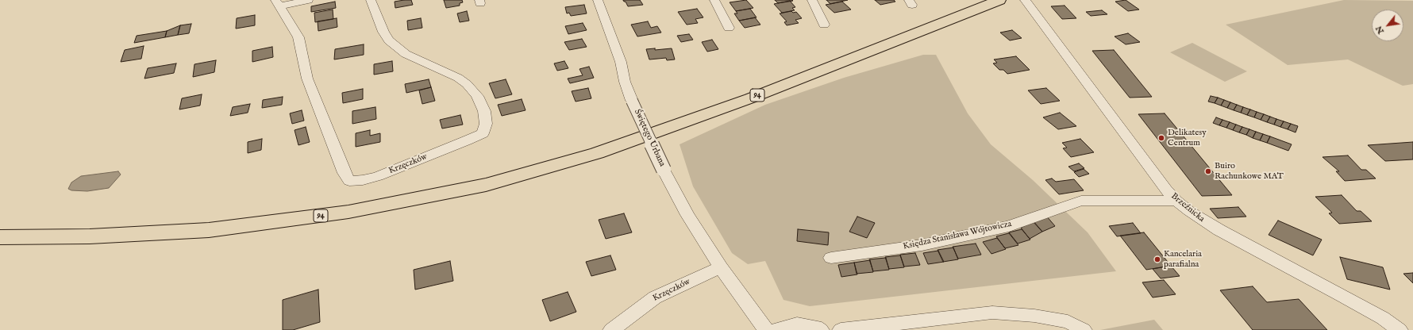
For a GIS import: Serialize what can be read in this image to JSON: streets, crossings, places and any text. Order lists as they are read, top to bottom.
{
  "streets": {
    "main road": ["94"],
    "street": [
      "Świętego Urbana",
      "Krzęczków",
      "Brzeźnicka",
      "Księdza Stanisława Wójtowicza"
    ]
  },
  "crossings": [
    ["Świętego Urbana", "Krzęczków"],
    ["Brzeźnicka", "Księdza Stanisława Wójtowicza"]
  ],
  "places": ["Delikatesy Centrum", "Buiro Rachunkowe MAT", "Kancelaria parafialna"],
  "north": "bottom left"
}
